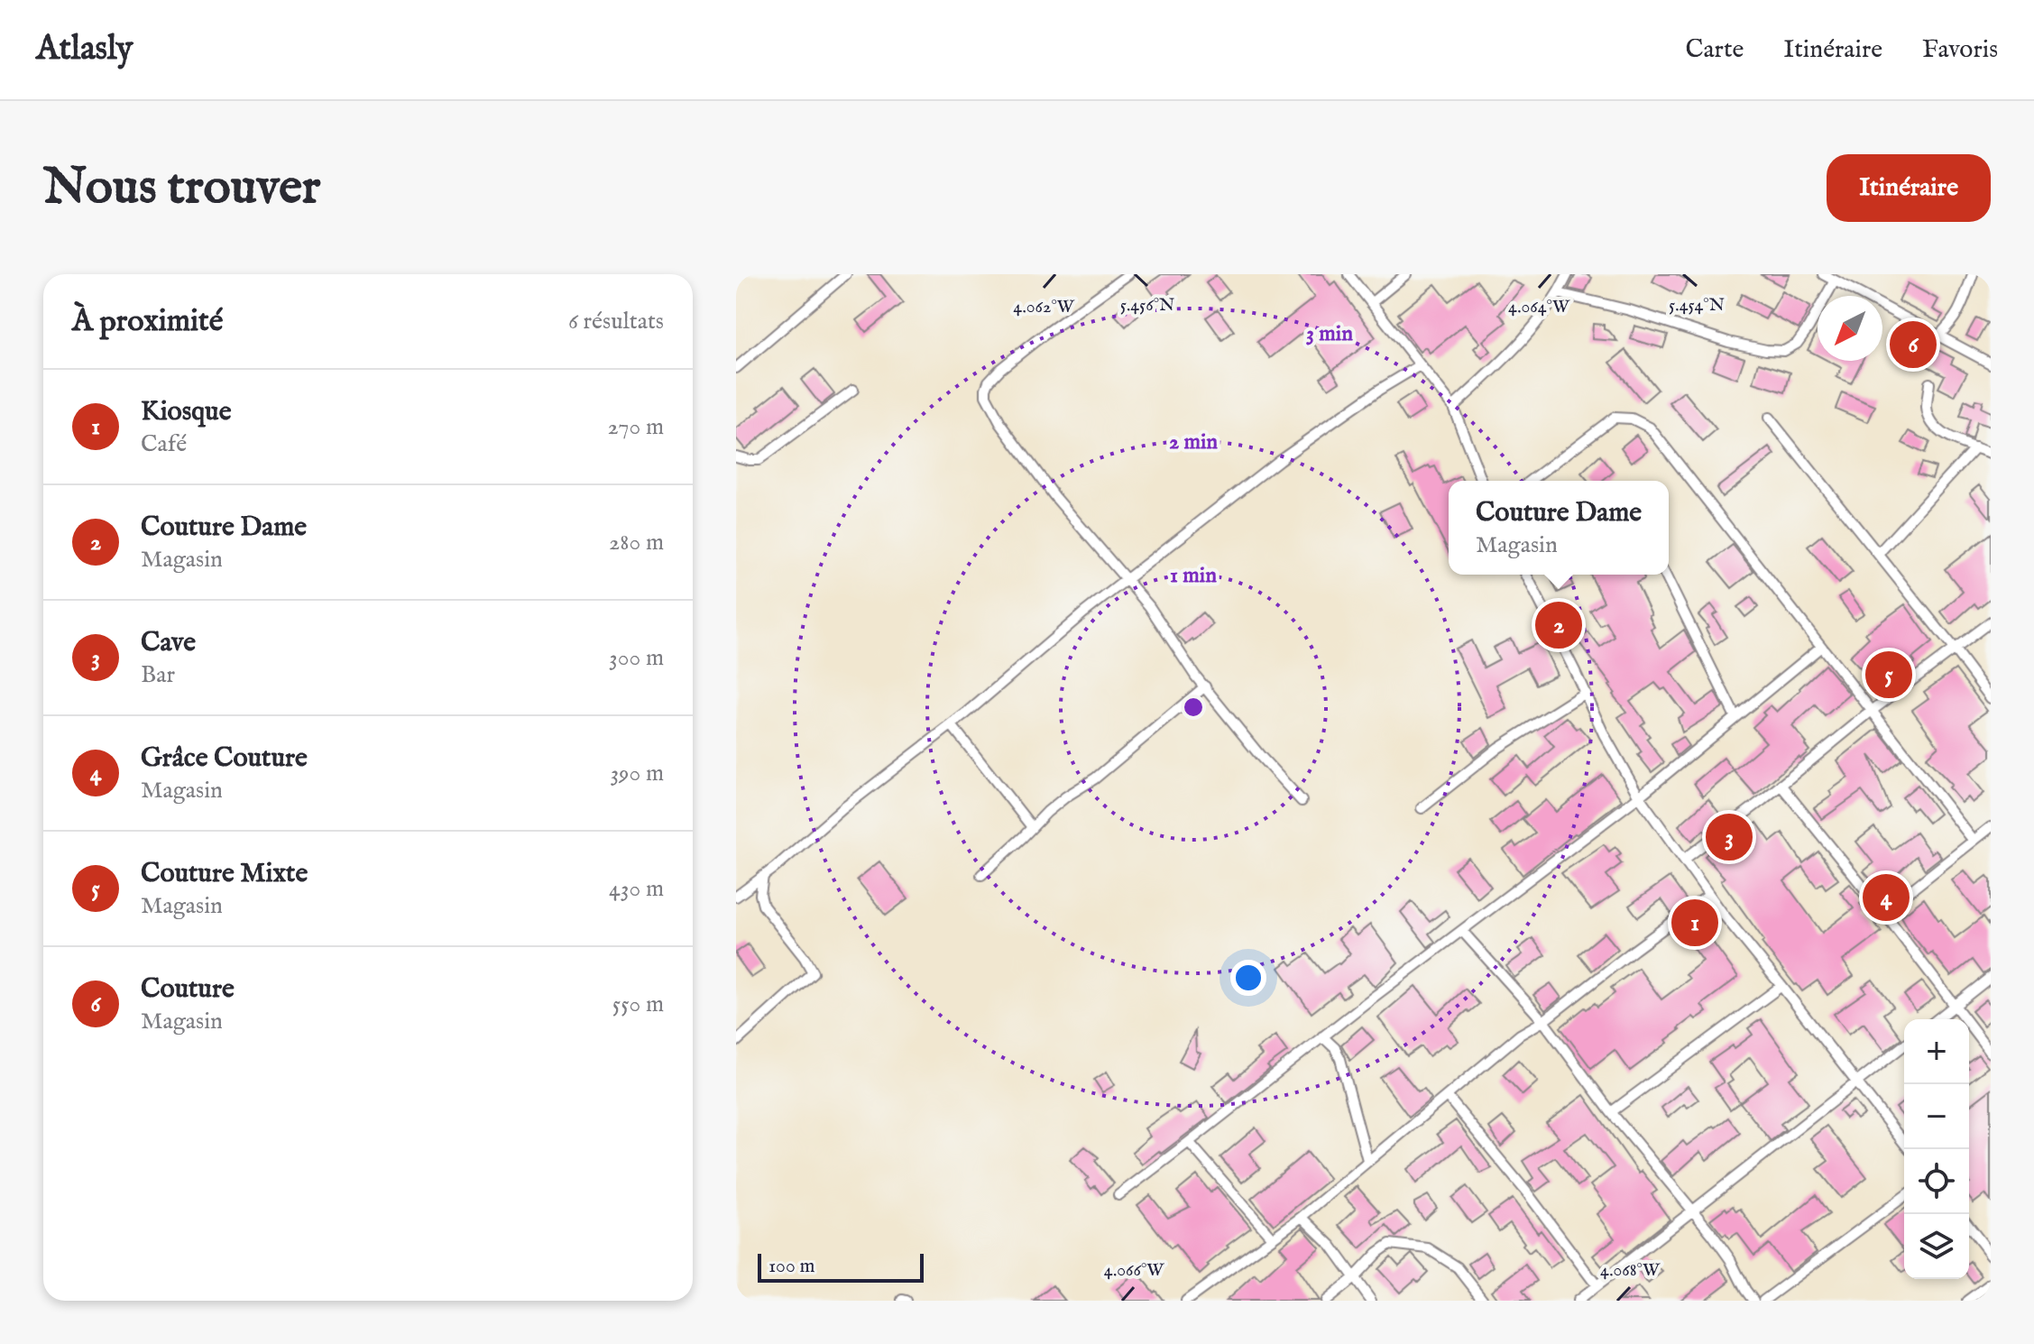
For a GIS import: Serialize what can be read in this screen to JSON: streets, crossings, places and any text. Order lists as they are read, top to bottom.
{
  "scale_bar": "100 m",
  "north": "bottom left",
  "page": {
    "header": "Atlasly",
    "nav": ["Carte", "Itinéraire", "Favoris"],
    "buttons": "Itinéraire",
    "title": "Nous trouver",
    "heading": ["À proximité", "6 résultats"],
    "pins": [
      "6",
      "2",
      "5",
      "3",
      "4",
      "1"
    ],
    "list": [
      {
        "mark": "1",
        "name": "Kiosque",
        "note": "Café",
        "value": "270 m"
      },
      {
        "mark": "2",
        "name": "Couture Dame",
        "note": "Magasin",
        "value": "280 m"
      },
      {
        "mark": "3",
        "name": "Cave",
        "note": "Bar",
        "value": "300 m"
      },
      {
        "mark": "4",
        "name": "Grâce Couture",
        "note": "Magasin",
        "value": "390 m"
      },
      {
        "mark": "5",
        "name": "Couture Mixte",
        "note": "Magasin",
        "value": "430 m"
      },
      {
        "mark": "6",
        "name": "Couture",
        "note": "Magasin",
        "value": "550 m"
      }
    ],
    "popup": ["Couture Dame", "Magasin"],
    "map_buttons": ["+", "−"],
    "scale": "100 m"
  },
  "coordinates": [
    "5.456°N",
    "5.454°N",
    "4.062°W",
    "4.064°W",
    "4.066°W",
    "4.068°W"
  ],
  "rings": ["3 min", "2 min", "1 min"]
}
